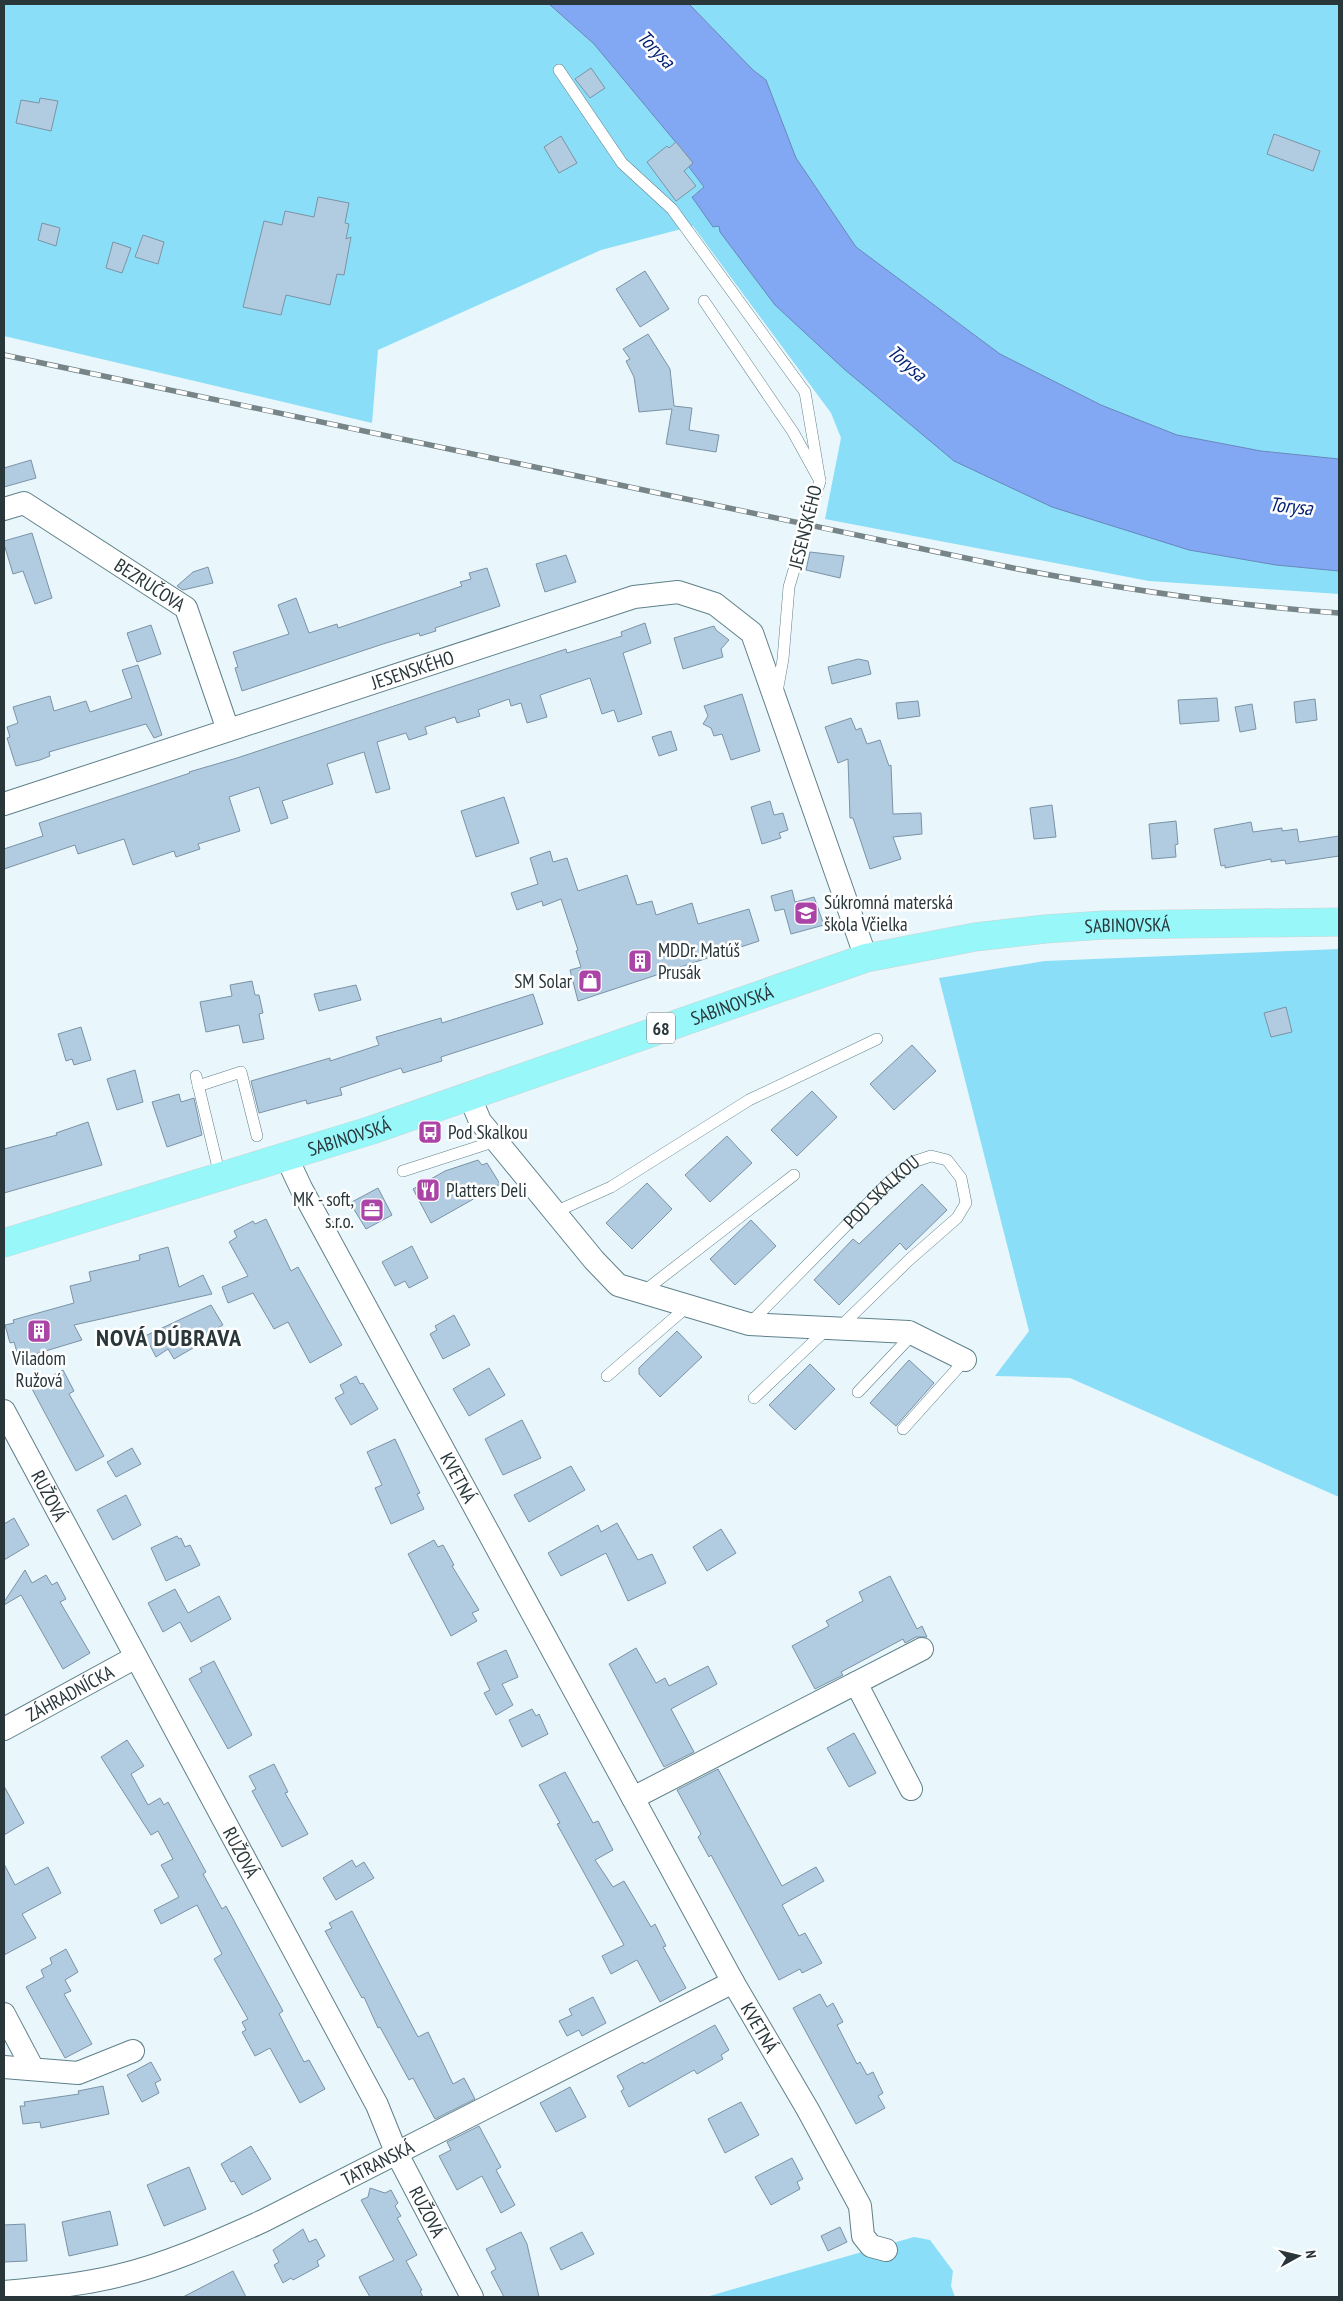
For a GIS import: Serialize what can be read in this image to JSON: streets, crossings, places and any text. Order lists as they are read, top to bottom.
{
  "streets": {
    "main road": ["SABINOVSKÁ", "68"],
    "street": [
      "JESENSKÉHO",
      "BEZRUČOVA",
      "KVETNÁ",
      "RUŽOVÁ",
      "ZÁHRADNÍCKA",
      "TATRANSKÁ"
    ],
    "lane": ["POD SKALKOU"]
  },
  "crossings": [
    ["JESENSKÉHO", "BEZRUČOVA"],
    ["JESENSKÉHO", "SABINOVSKÁ"],
    ["SABINOVSKÁ", "KVETNÁ"],
    ["KVETNÁ", "TATRANSKÁ"],
    ["RUŽOVÁ", "ZÁHRADNÍCKA"],
    ["RUŽOVÁ", "TATRANSKÁ"]
  ],
  "districts": ["NOVÁ DÚBRAVA"],
  "water": ["Torysa"],
  "places": {
    "school or university": ["Súkromná materská škola Včielka"],
    "building": ["MDDr. Matúš Prusák", "Viladom Ružová"],
    "shop": ["SM Solar"],
    "bus stop": ["Pod Skalkou"],
    "restaurant": ["Platters Deli"],
    "office": ["MK - soft, s.r.o."]
  },
  "north": "right"
}
